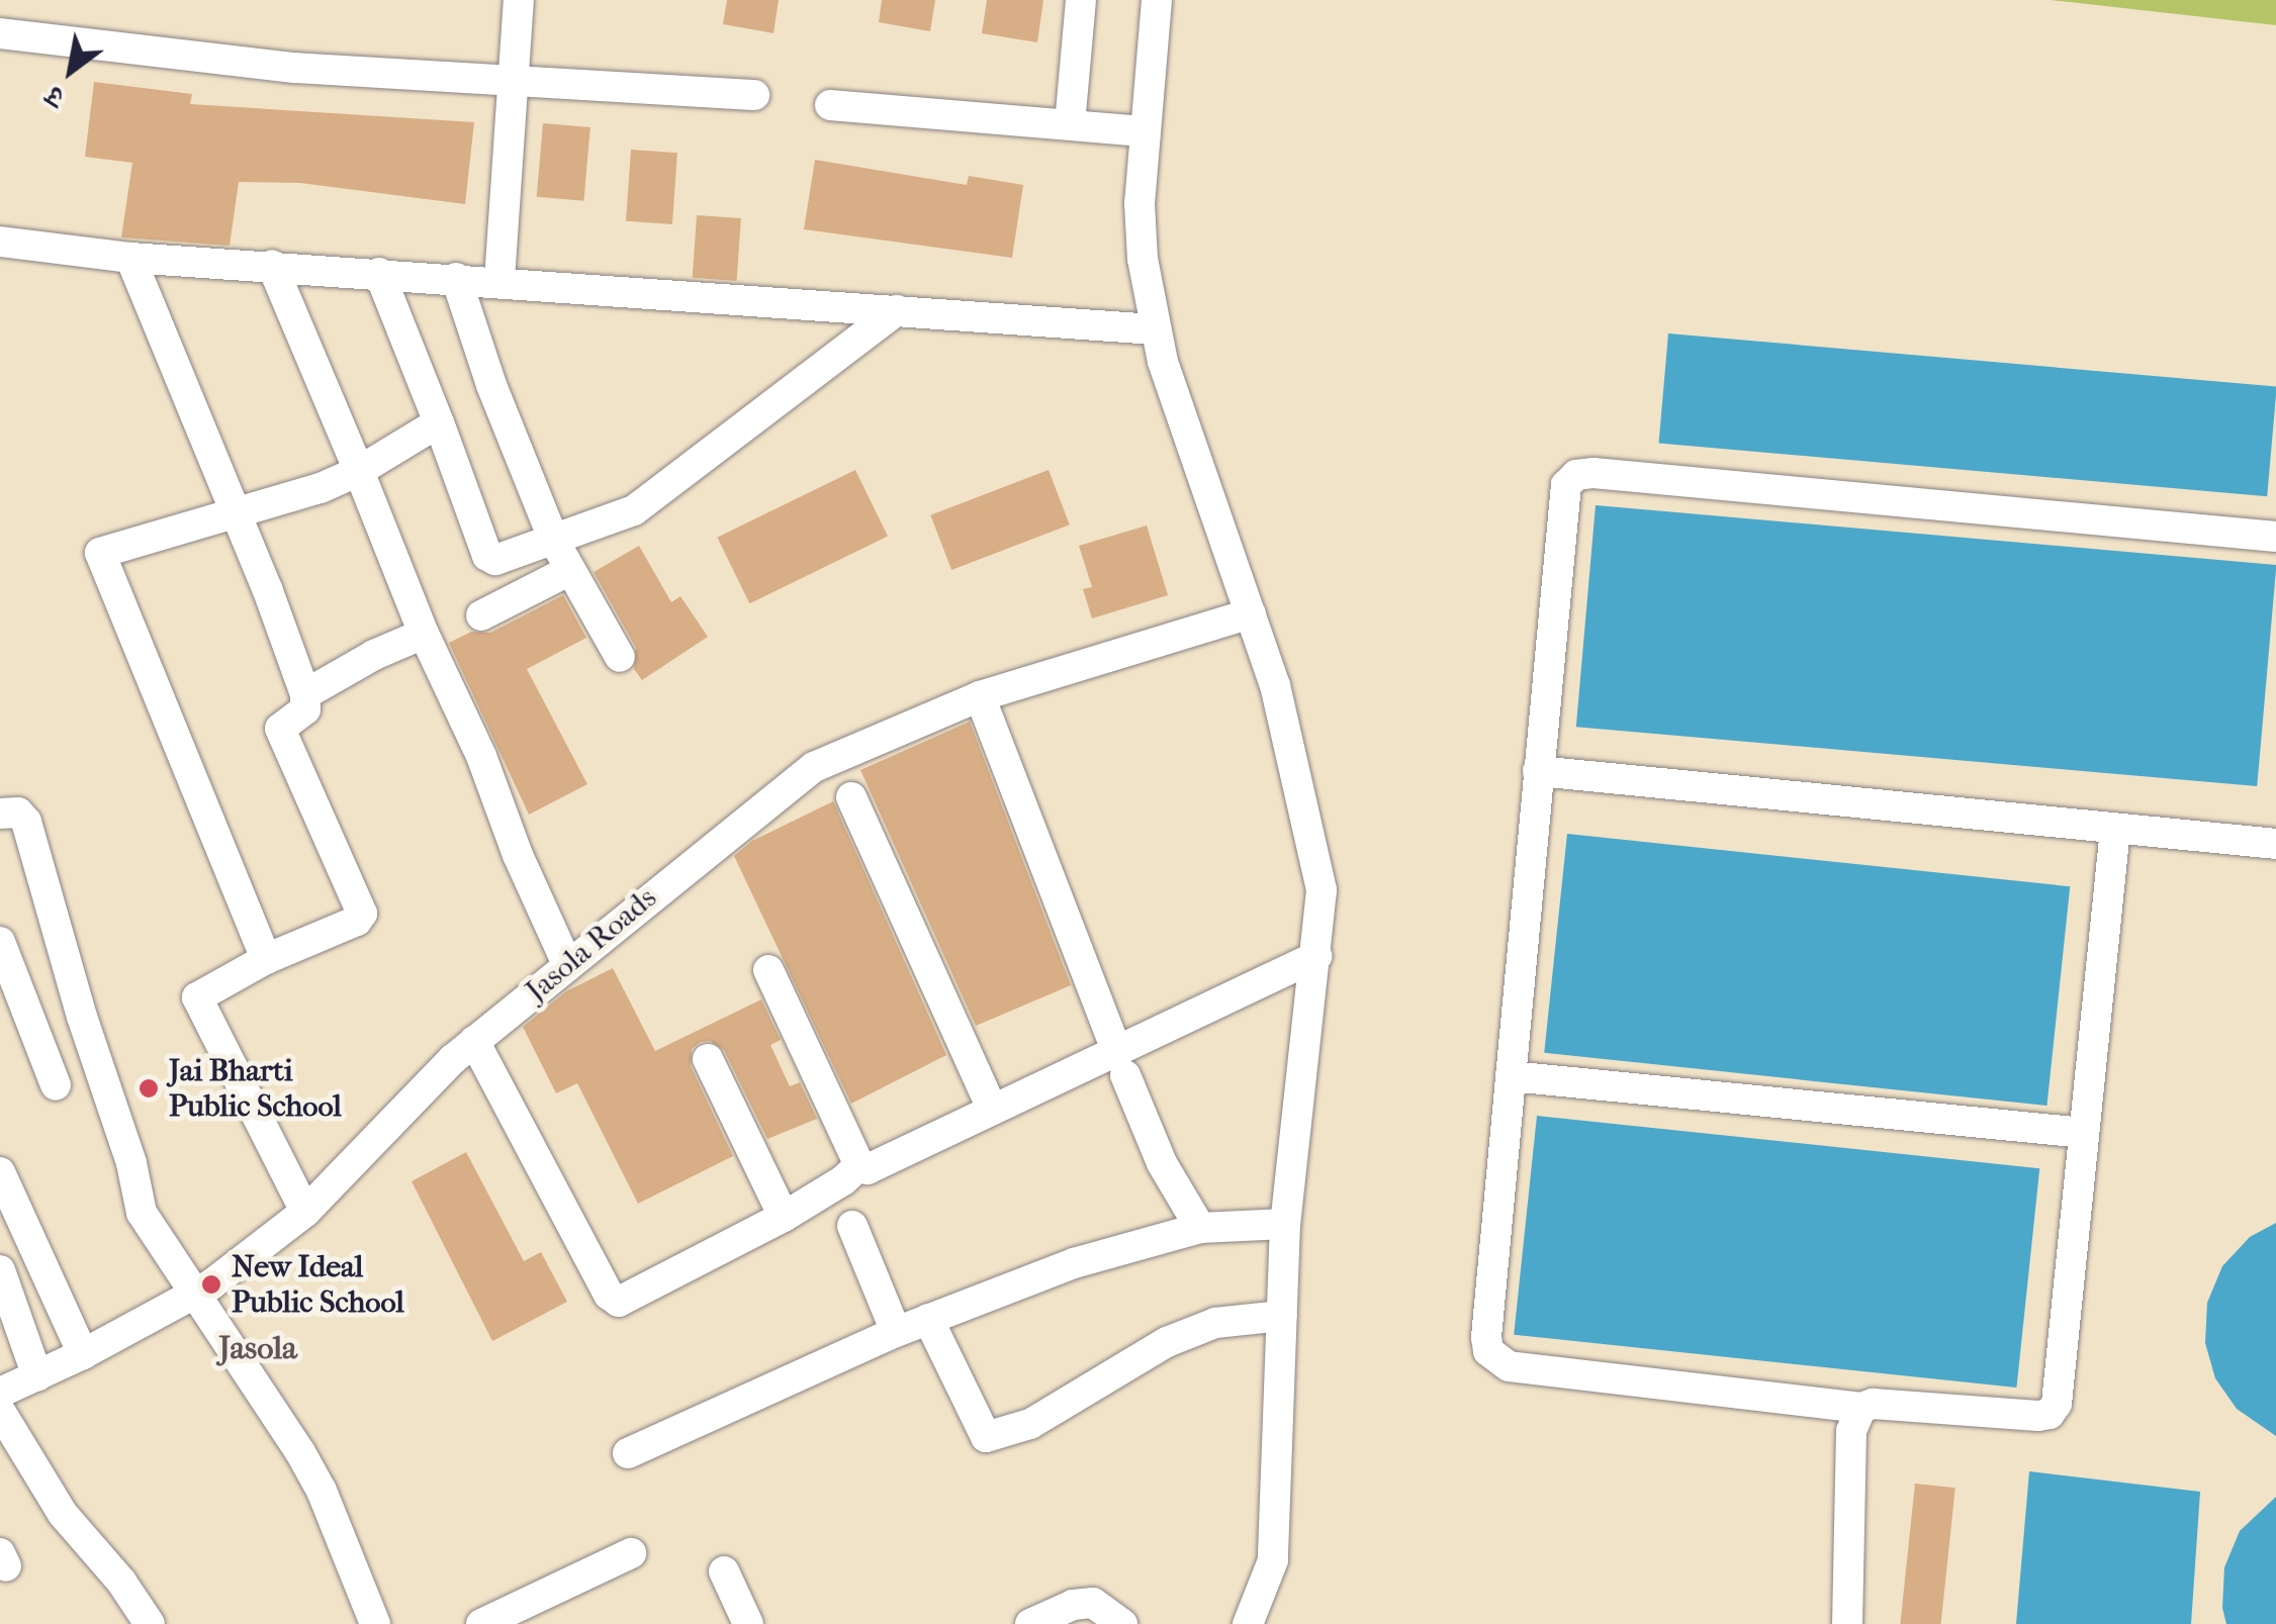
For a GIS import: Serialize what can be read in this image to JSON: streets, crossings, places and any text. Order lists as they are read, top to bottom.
{
  "streets": {
    "street": ["Jasola Roads"]
  },
  "districts": ["Jasola"],
  "places": ["Jai Bharti Public School", "New Ideal Public School"],
  "north": "bottom left"
}
